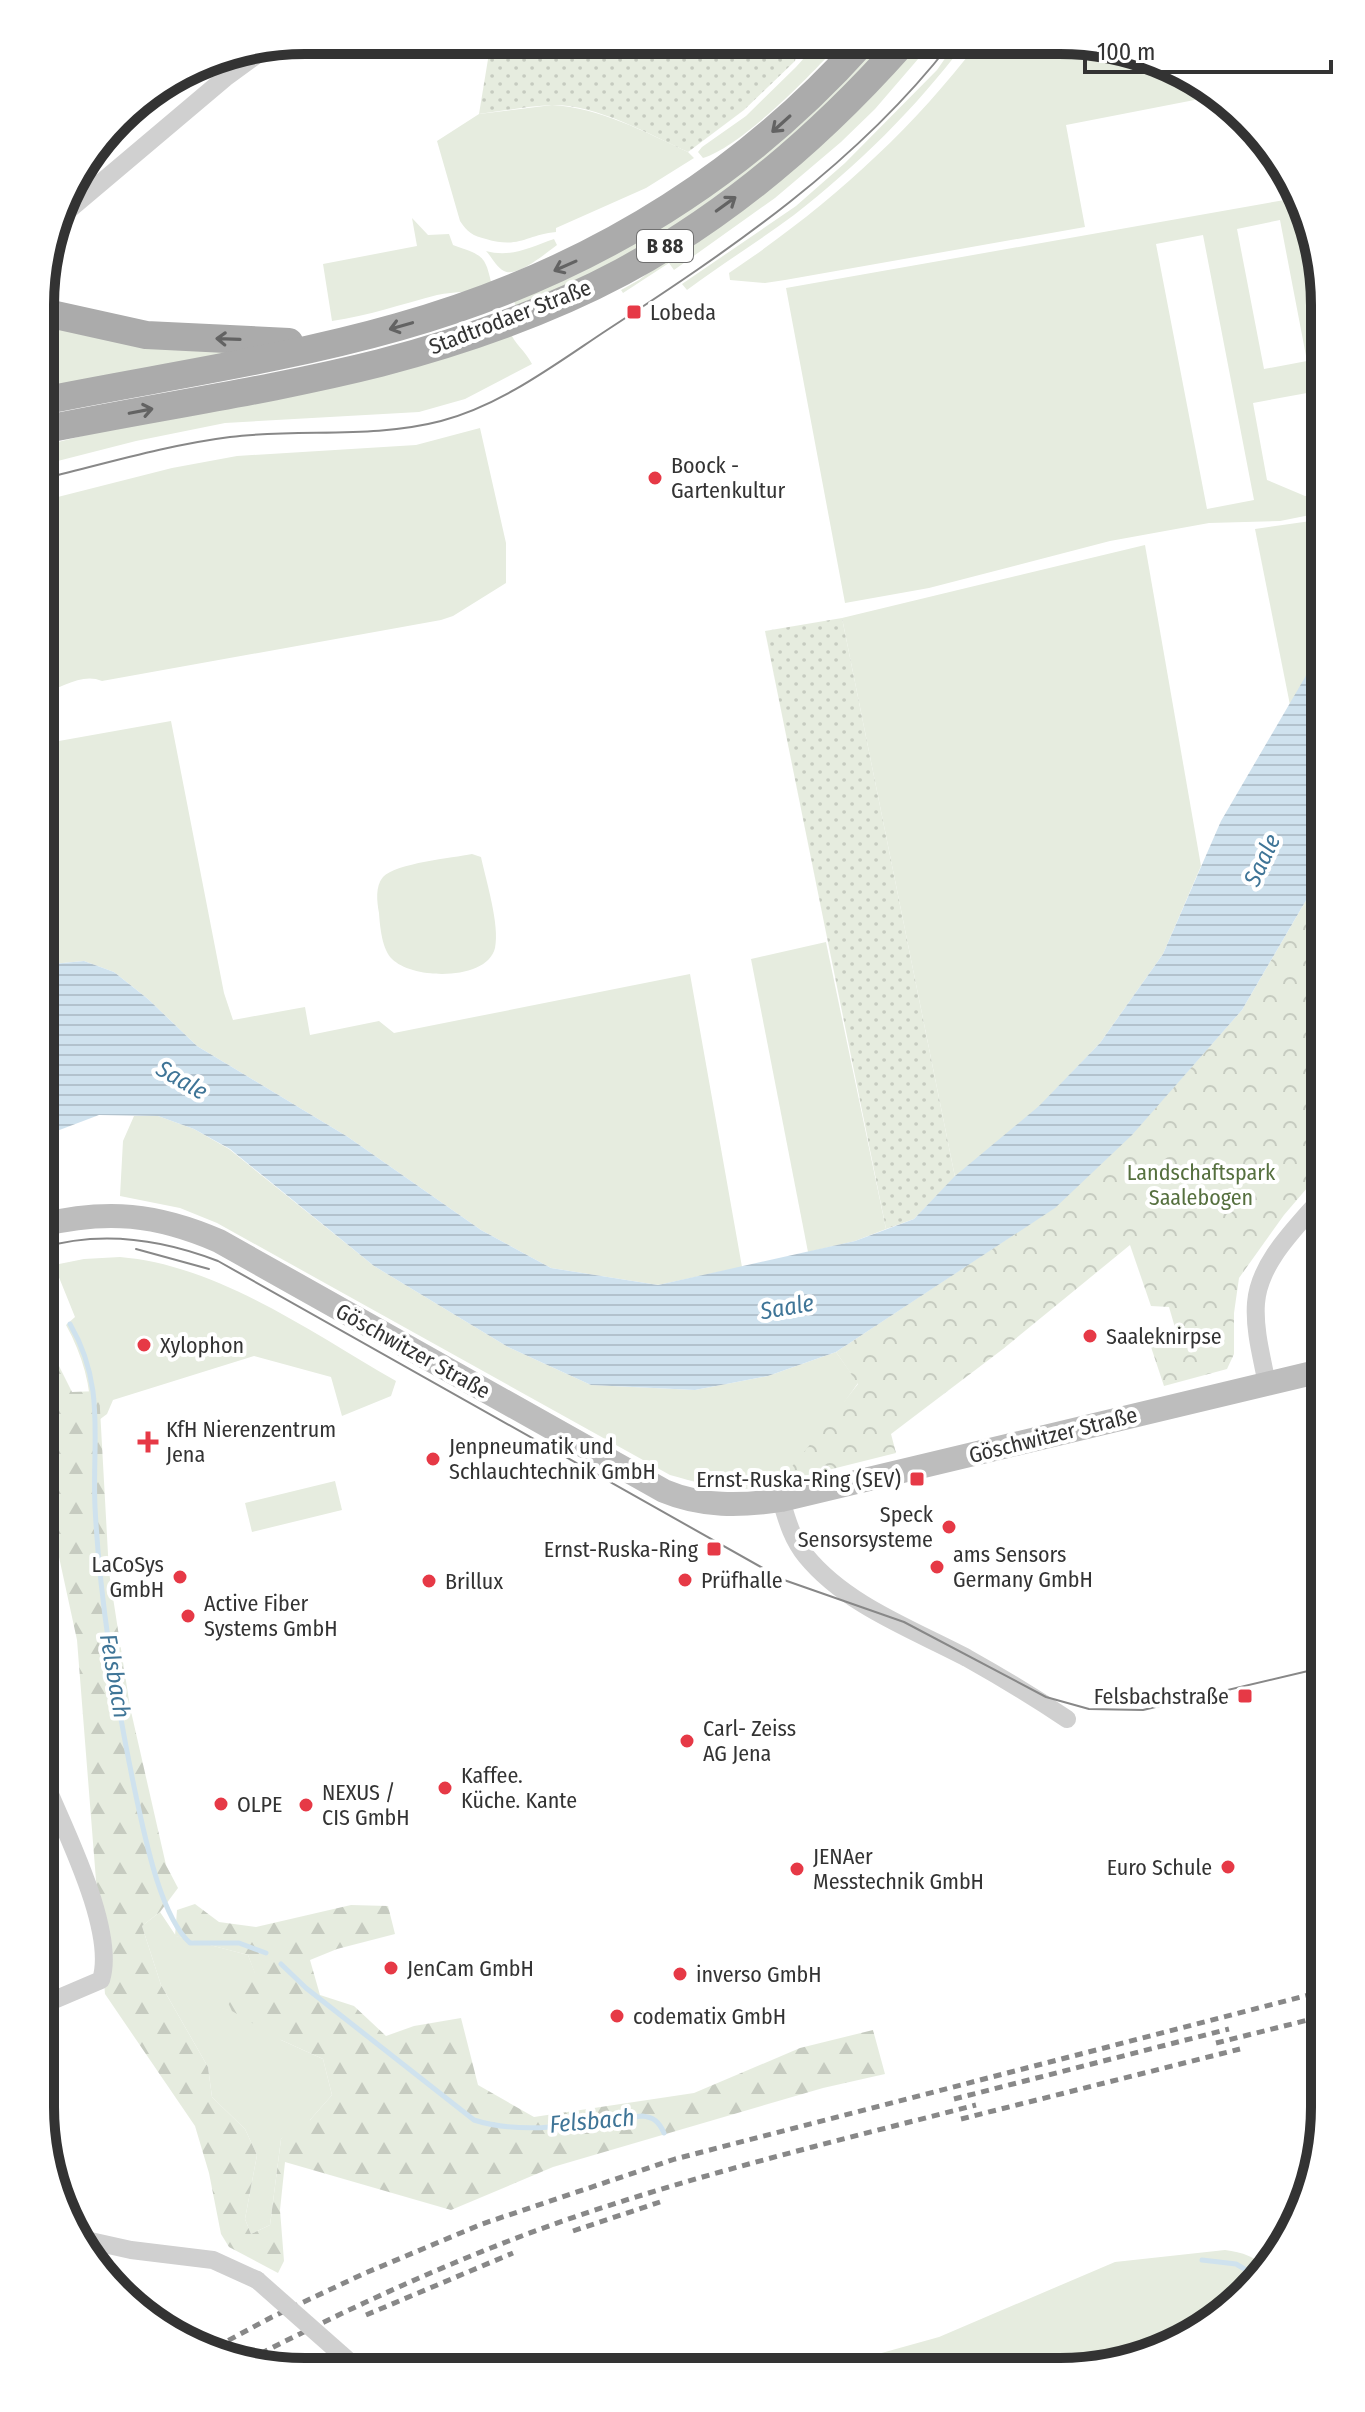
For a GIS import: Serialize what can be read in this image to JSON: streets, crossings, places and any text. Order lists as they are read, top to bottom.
{
  "streets": {
    "main road": ["B 88", "Stadtrodaer Straße", "Göschwitzer Straße"]
  },
  "water": ["Saale", "Felsbach"],
  "parks": ["Landschaftspark Saalebogen"],
  "places": {
    "transit": [
      "Lobeda",
      "Ernst-Ruska-Ring (SEV)",
      "Ernst-Ruska-Ring",
      "Felsbachstraße"
    ],
    "other": [
      "Boock - Gartenkultur",
      "Saaleknirpse",
      "Xylophon",
      "Jenpneumatik und Schlauchtechnik GmbH",
      "Speck Sensorsysteme",
      "ams Sensors Germany GmbH",
      "LaCoSys GmbH",
      "Prüfhalle",
      "Brillux",
      "Active Fiber Systems GmbH",
      "Carl- Zeiss AG Jena",
      "Kaffee. Küche. Kante",
      "OLPE",
      "NEXUS / CIS GmbH",
      "Euro Schule",
      "JENAer Messtechnik GmbH",
      "JenCam GmbH",
      "inverso GmbH",
      "codematix GmbH"
    ],
    "health": ["KfH Nierenzentrum Jena"]
  },
  "scale_bar": "100 m"
}
